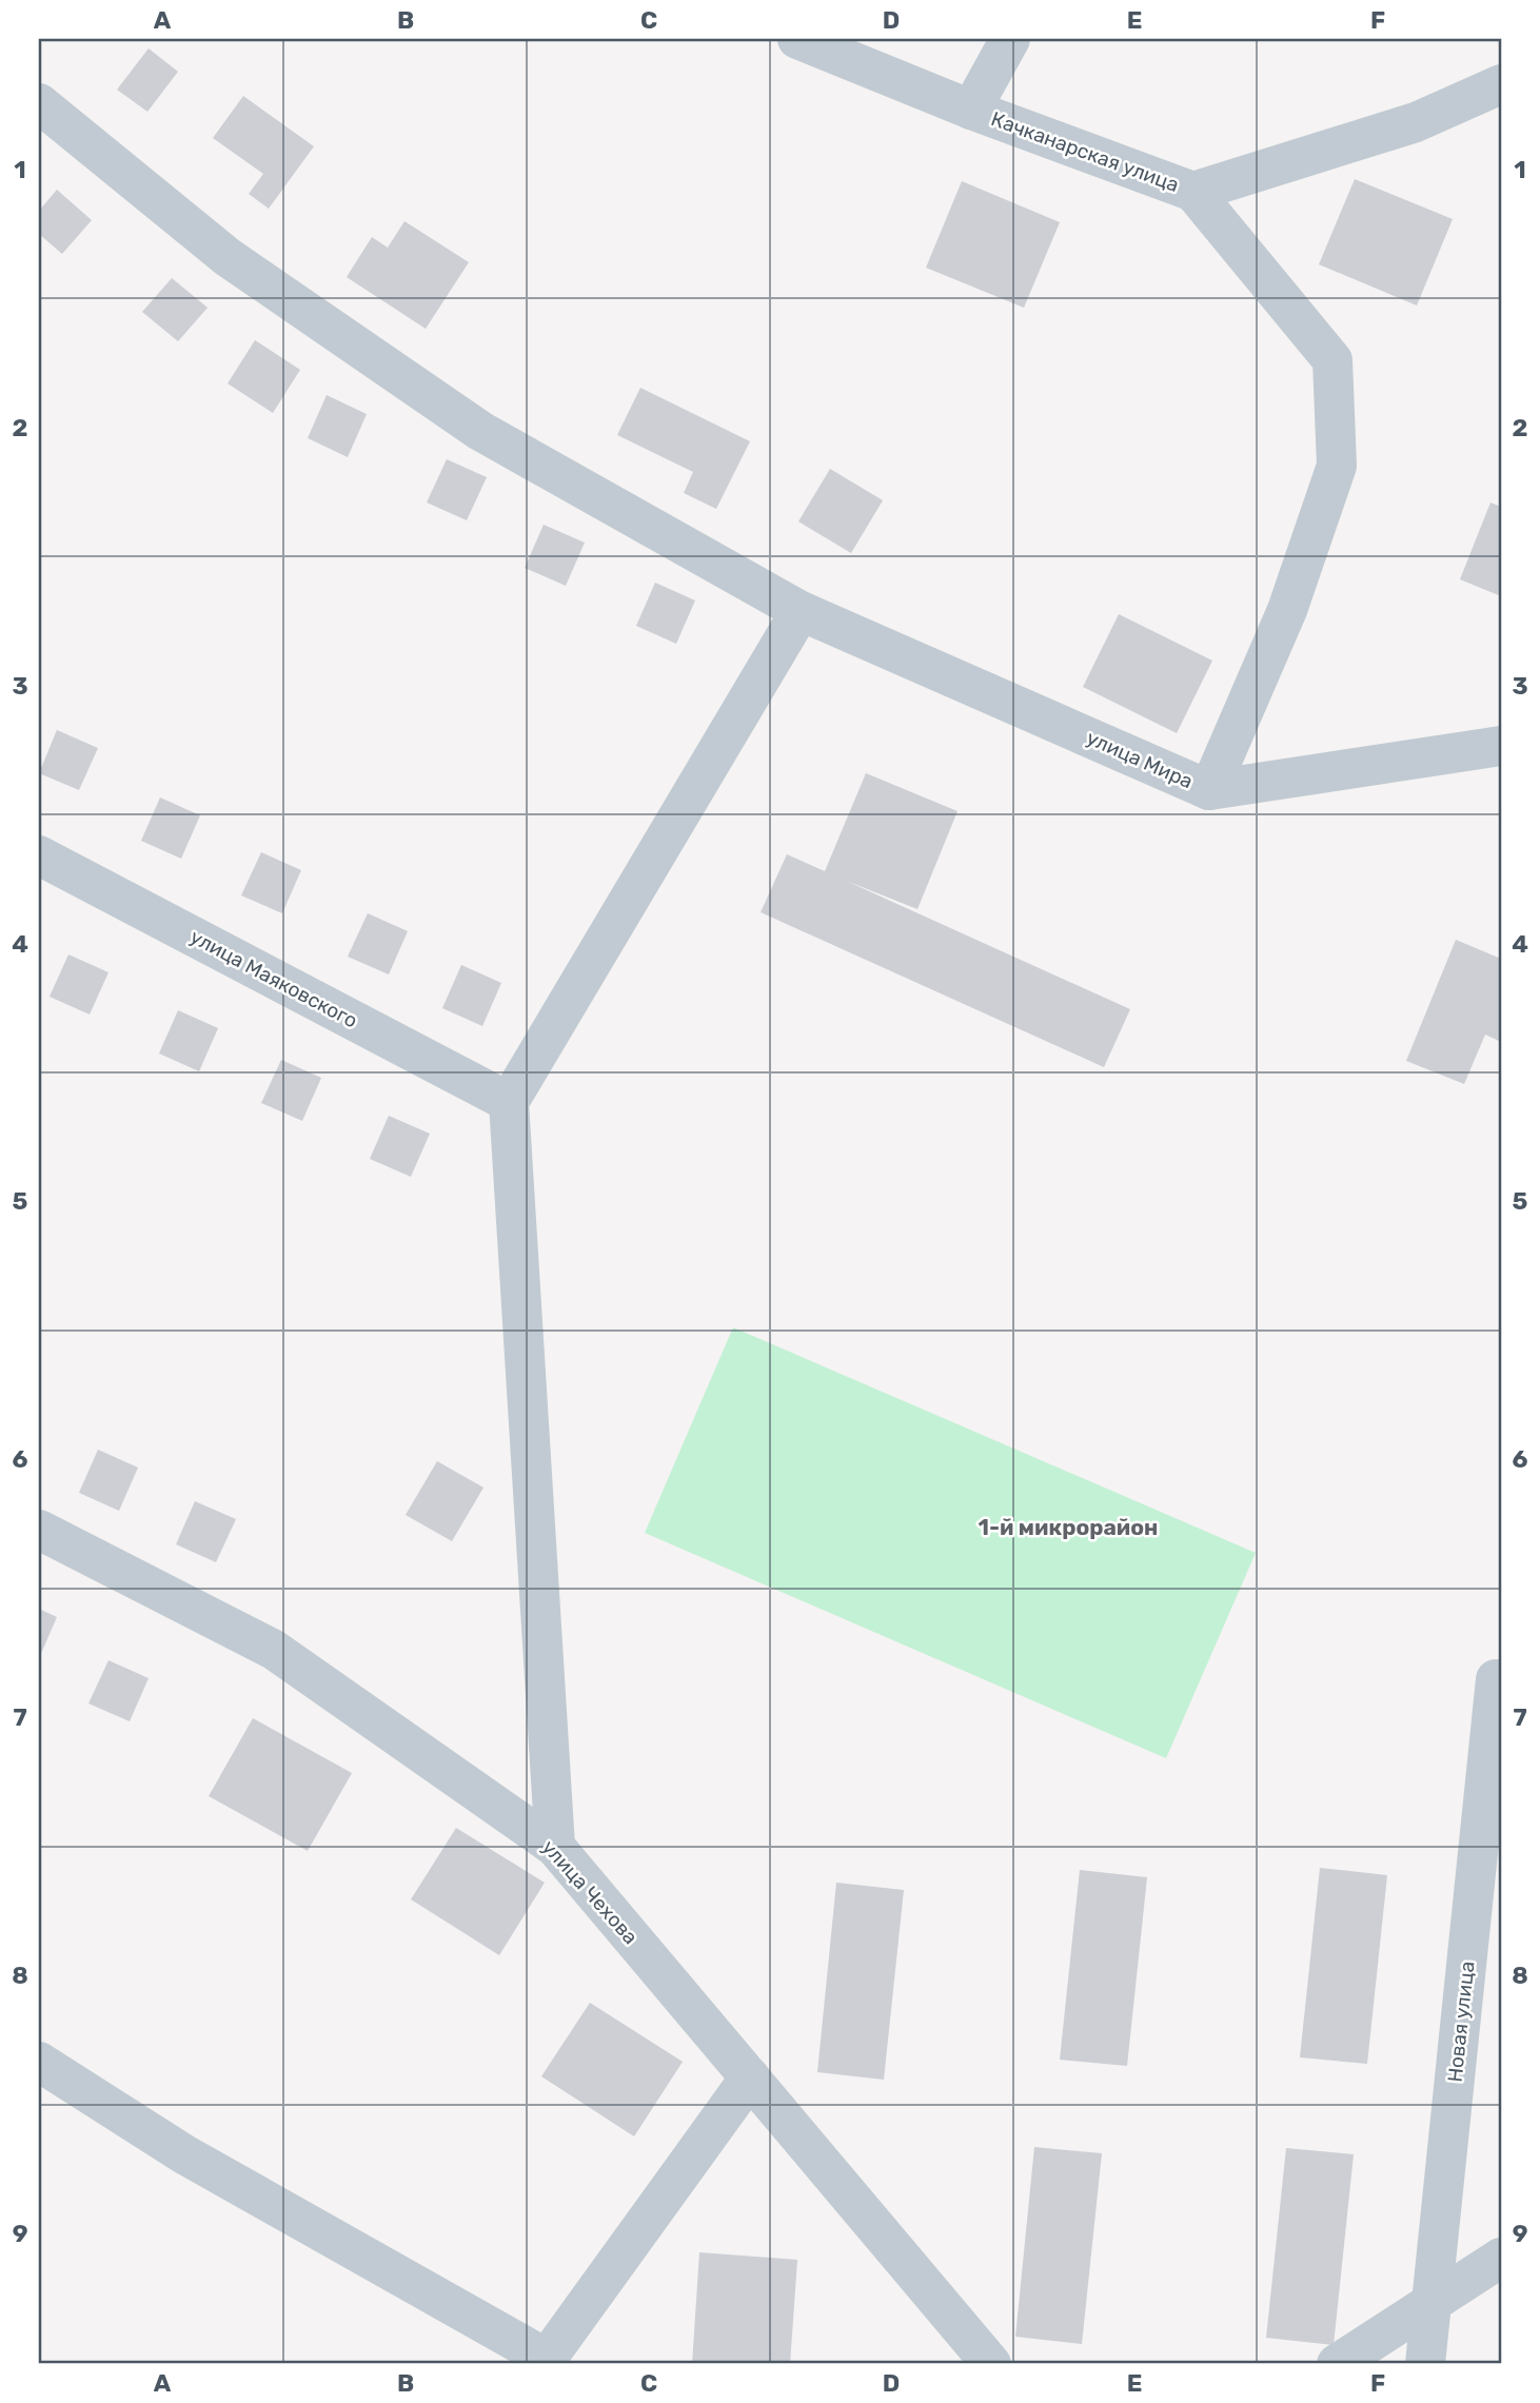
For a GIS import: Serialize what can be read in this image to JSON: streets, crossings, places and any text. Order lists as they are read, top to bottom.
{
  "streets": {
    "street": [
      "Качканарская улица",
      "улица Мира",
      "улица Маяковского",
      "улица Чехова",
      "Новая улица"
    ]
  },
  "districts": ["1-й микрорайон"],
  "grid": {
    "columns": [
      "A",
      "B",
      "C",
      "D",
      "E",
      "F"
    ],
    "rows": [
      "1",
      "2",
      "3",
      "4",
      "5",
      "6",
      "7",
      "8",
      "9"
    ]
  }
}
